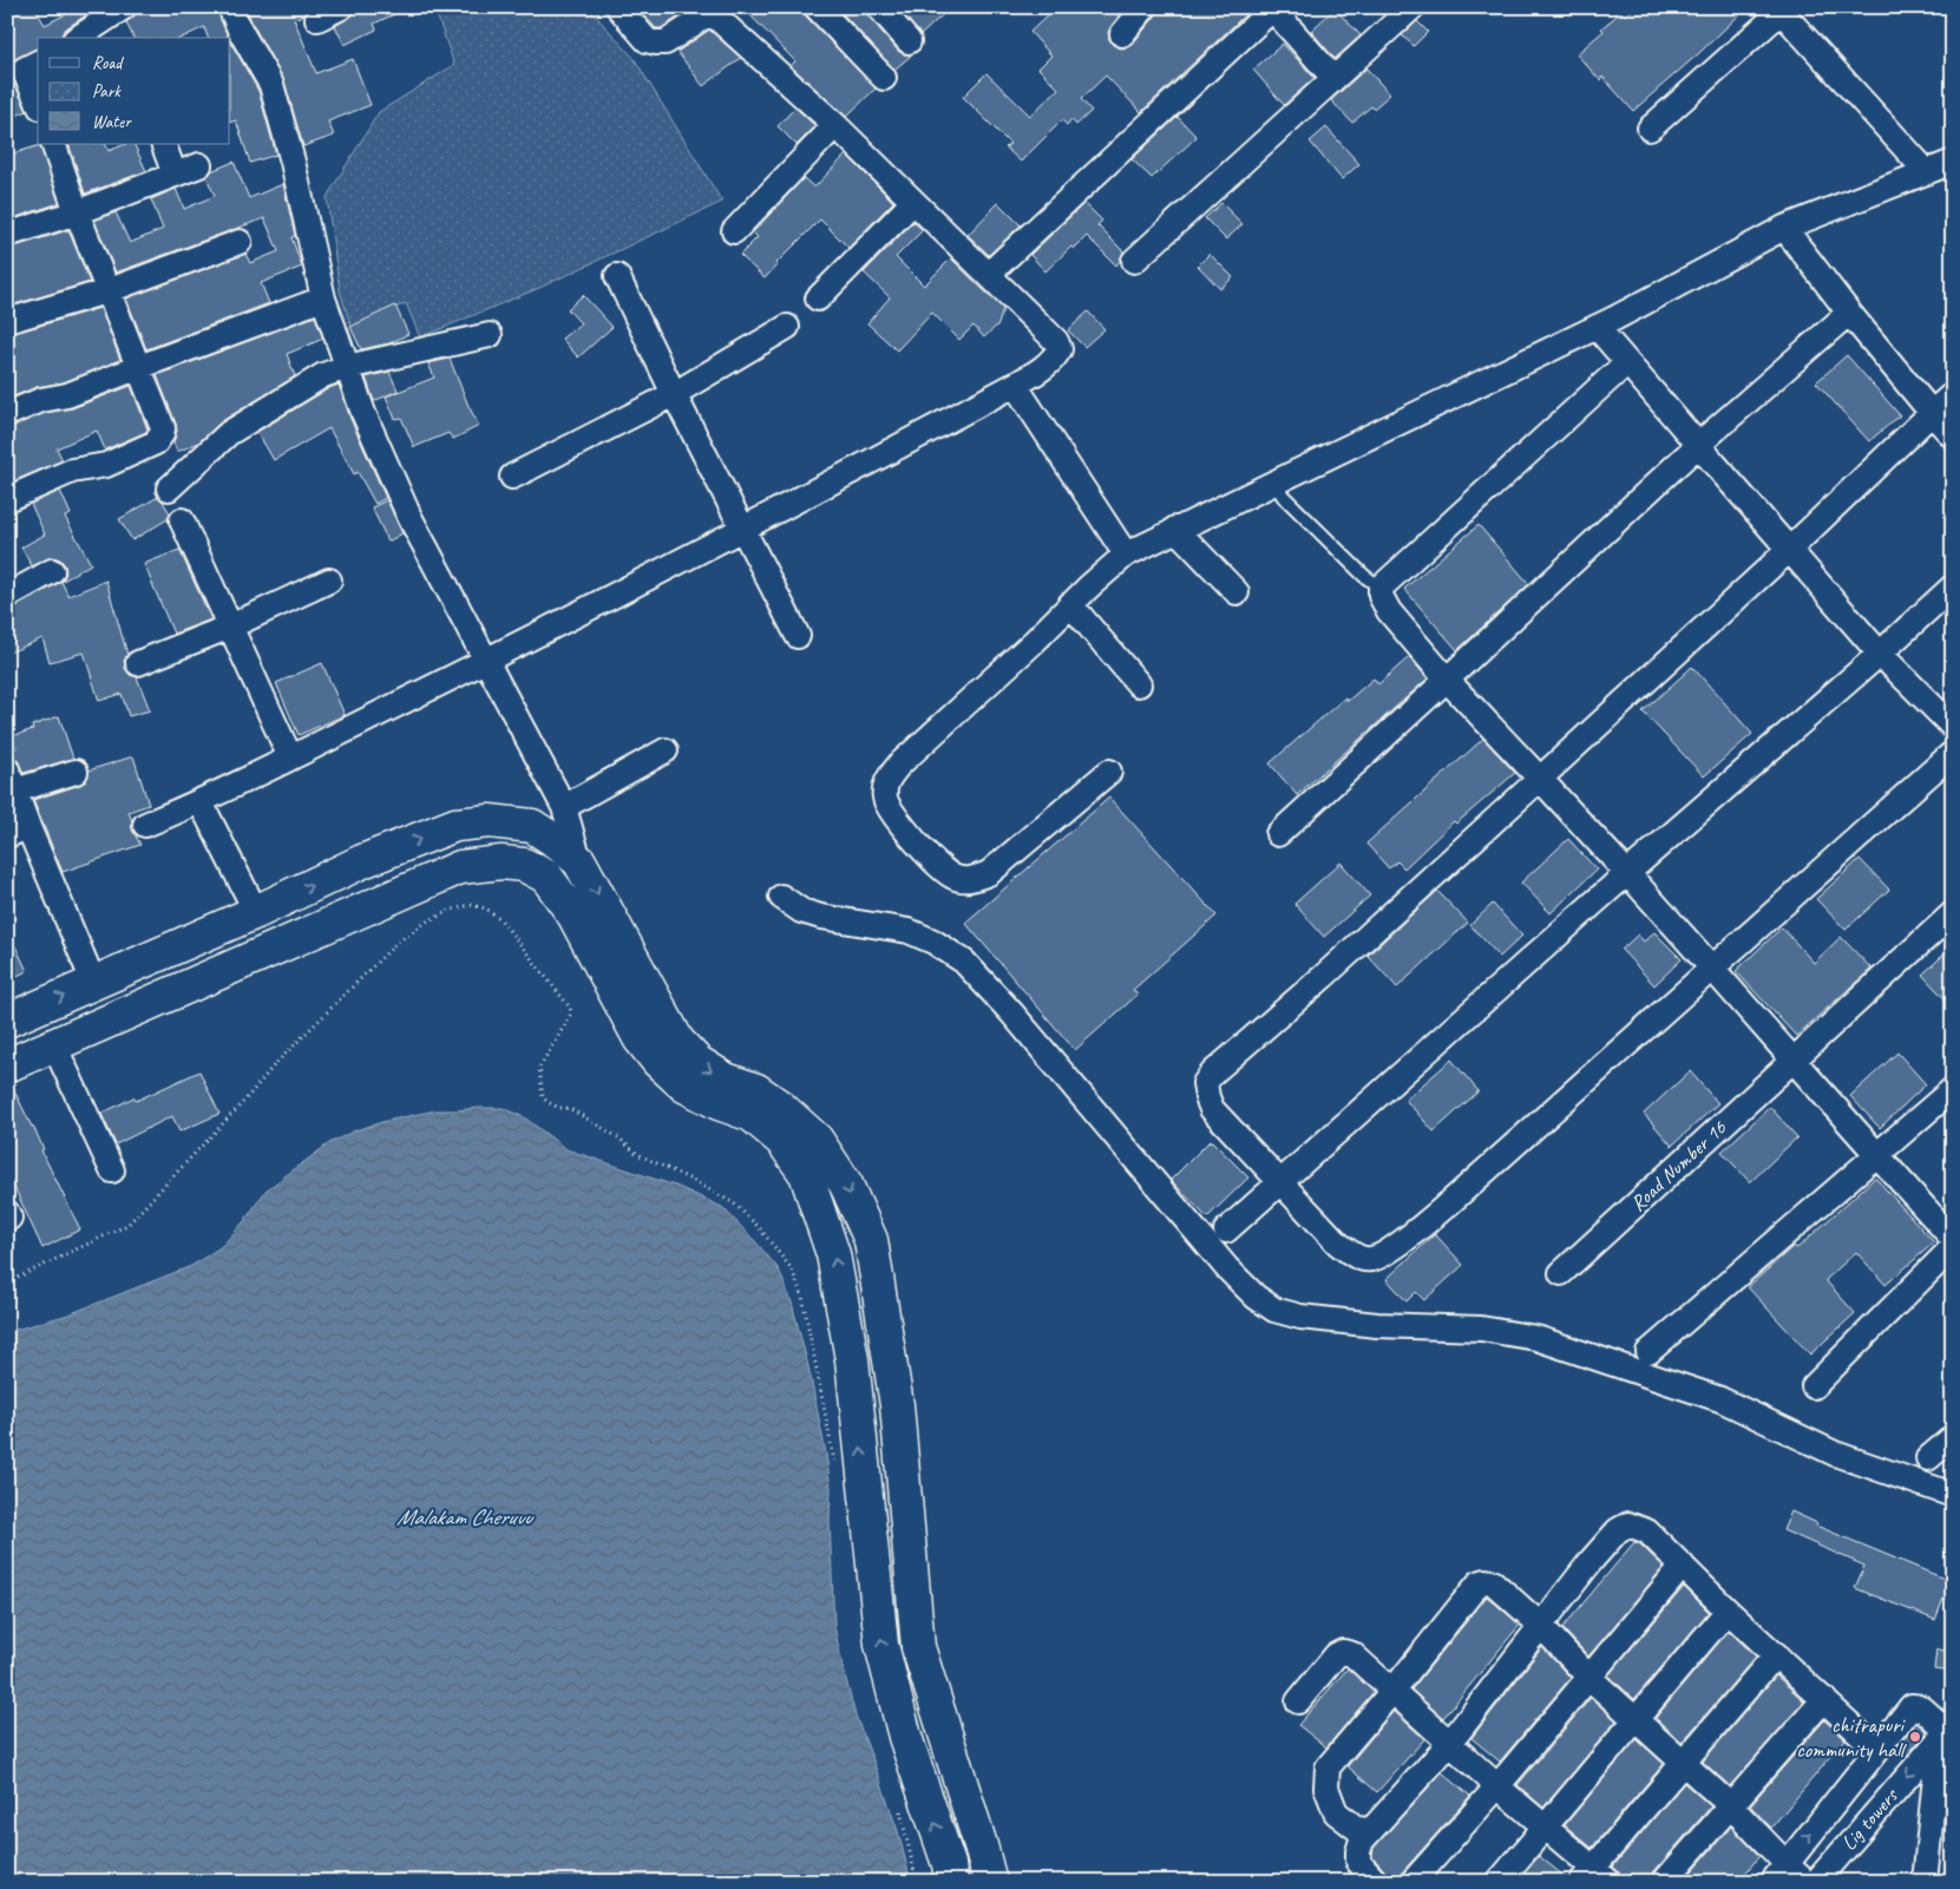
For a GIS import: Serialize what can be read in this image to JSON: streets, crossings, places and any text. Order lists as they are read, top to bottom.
{
  "streets": {
    "street": ["Road Number 16", "Lig towers"]
  },
  "water": ["Malakam Cheruvu"],
  "places": ["chitrapuri community hall"],
  "legend": ["Road", "Park", "Water"]
}
